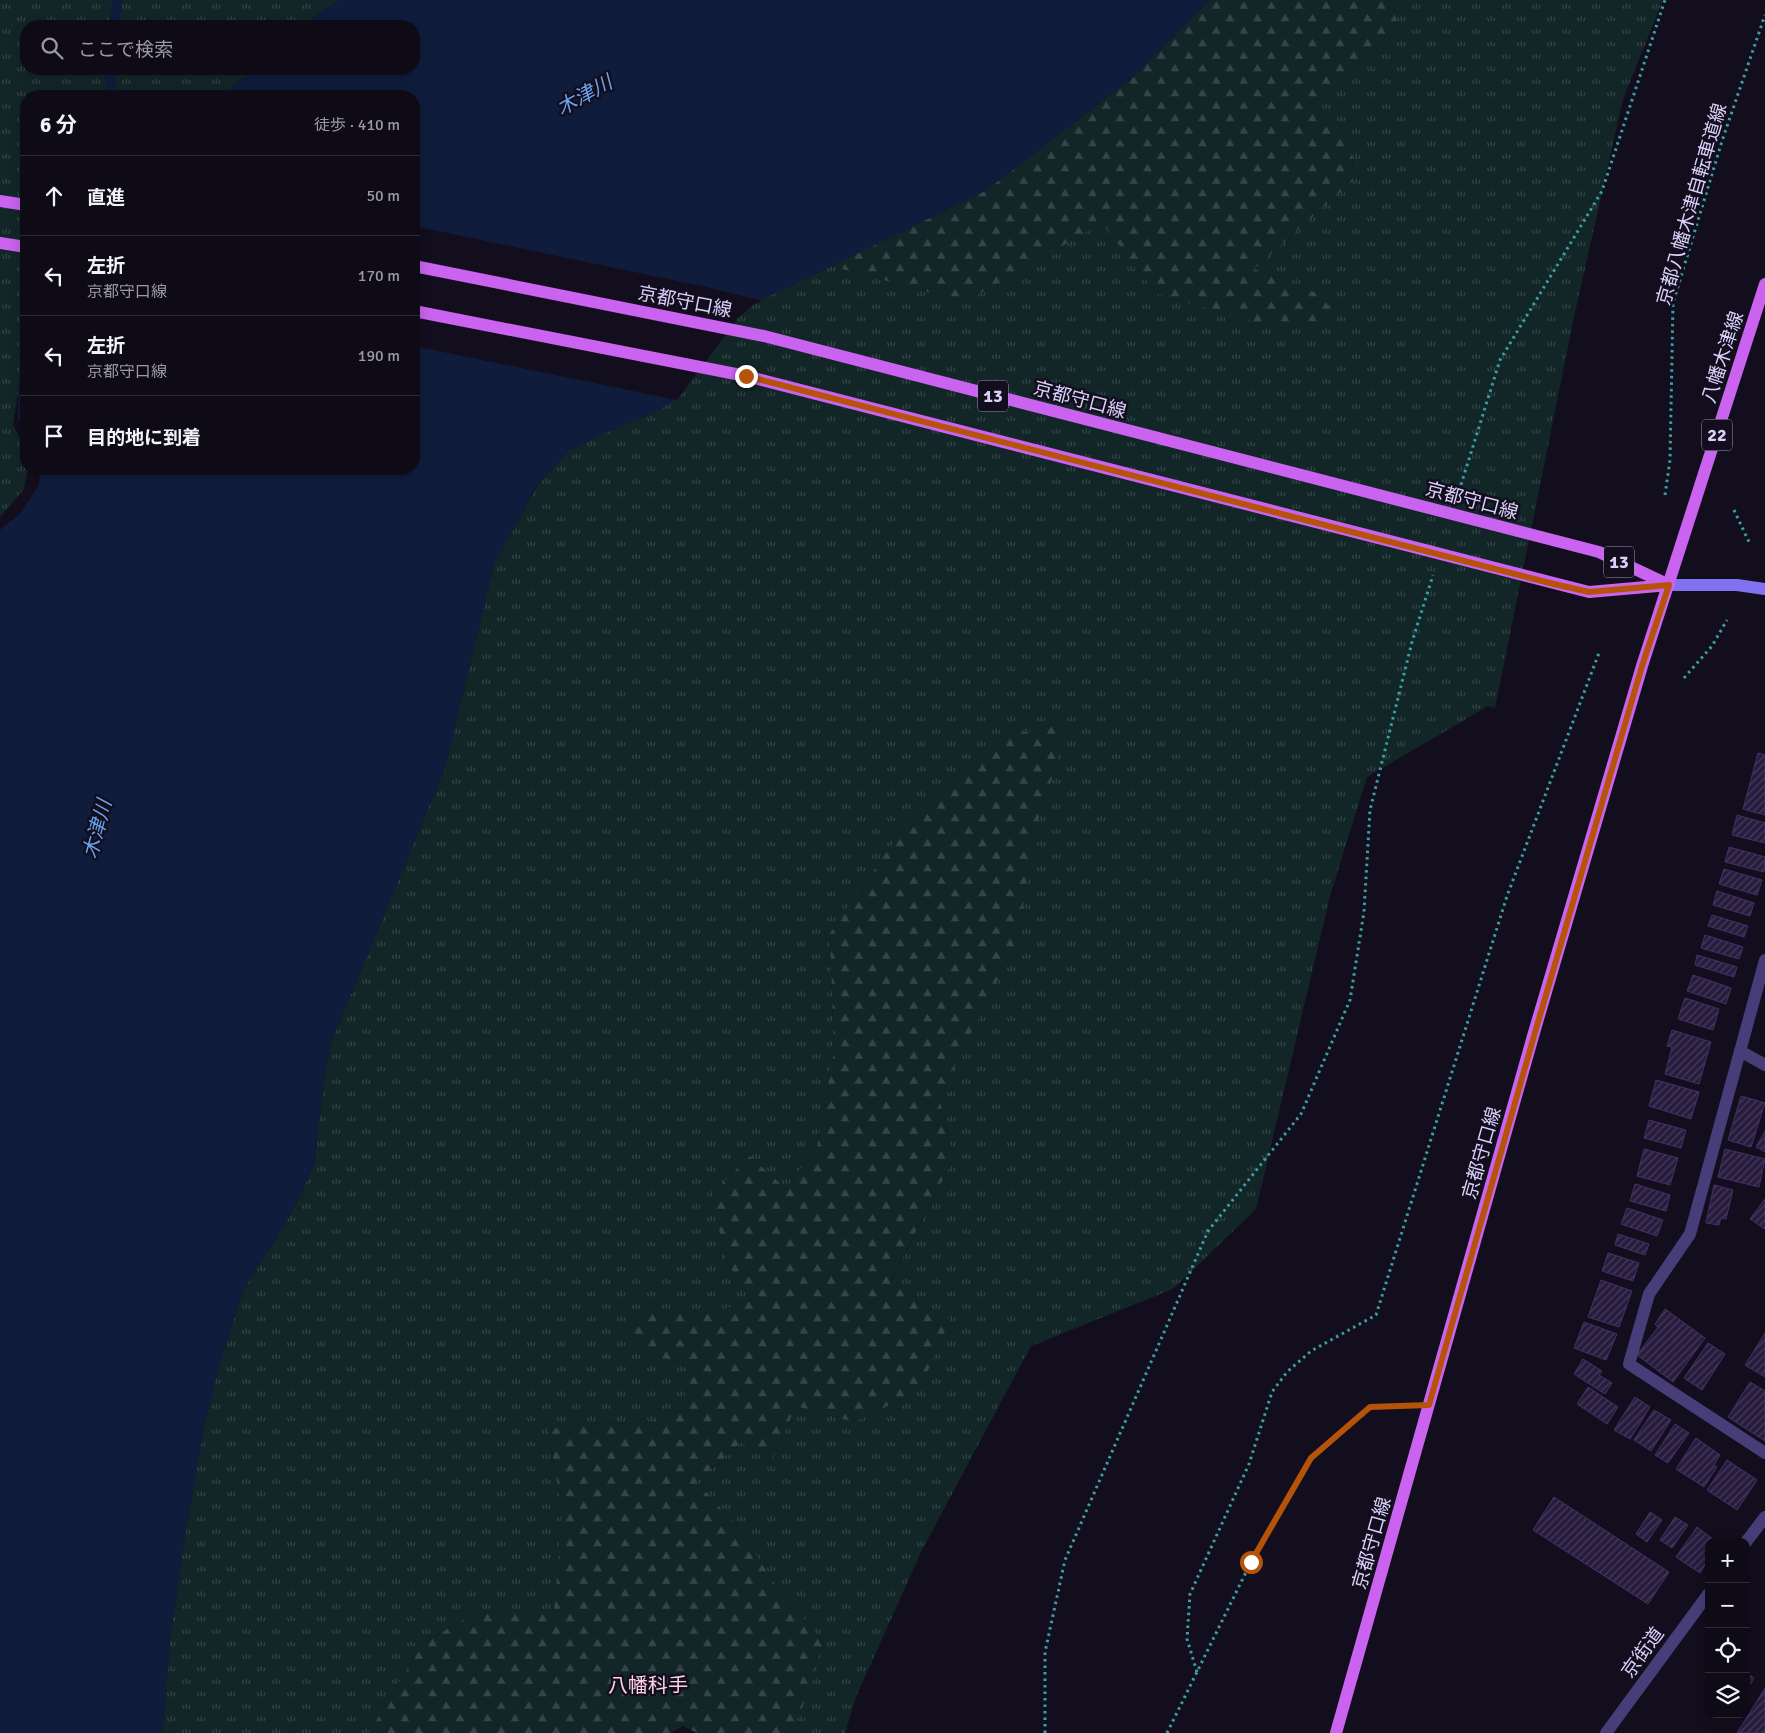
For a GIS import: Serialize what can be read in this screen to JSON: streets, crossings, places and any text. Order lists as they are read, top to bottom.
{
  "streets": {
    "main road": [
      "京都守口線",
      "八幡木津線",
      "13",
      "22"
    ],
    "street": ["京街道"],
    "path": ["京都八幡木津自転車道線"]
  },
  "crossings": [
    ["京都守口線", "八幡木津線"],
    ["京都守口線", "13"],
    ["八幡木津線", "13"]
  ],
  "districts": ["八幡科手"],
  "water": ["木津川"],
  "page": {
    "search": "ここで検索",
    "heading": ["6 分", "徒歩 · 410 m"],
    "list": [
      ["直進", "50 m"],
      ["左折", "京都守口線", "170 m"],
      ["左折", "京都守口線", "190 m"],
      "目的地に到着"
    ],
    "map_buttons": ["+", "−"]
  }
}
